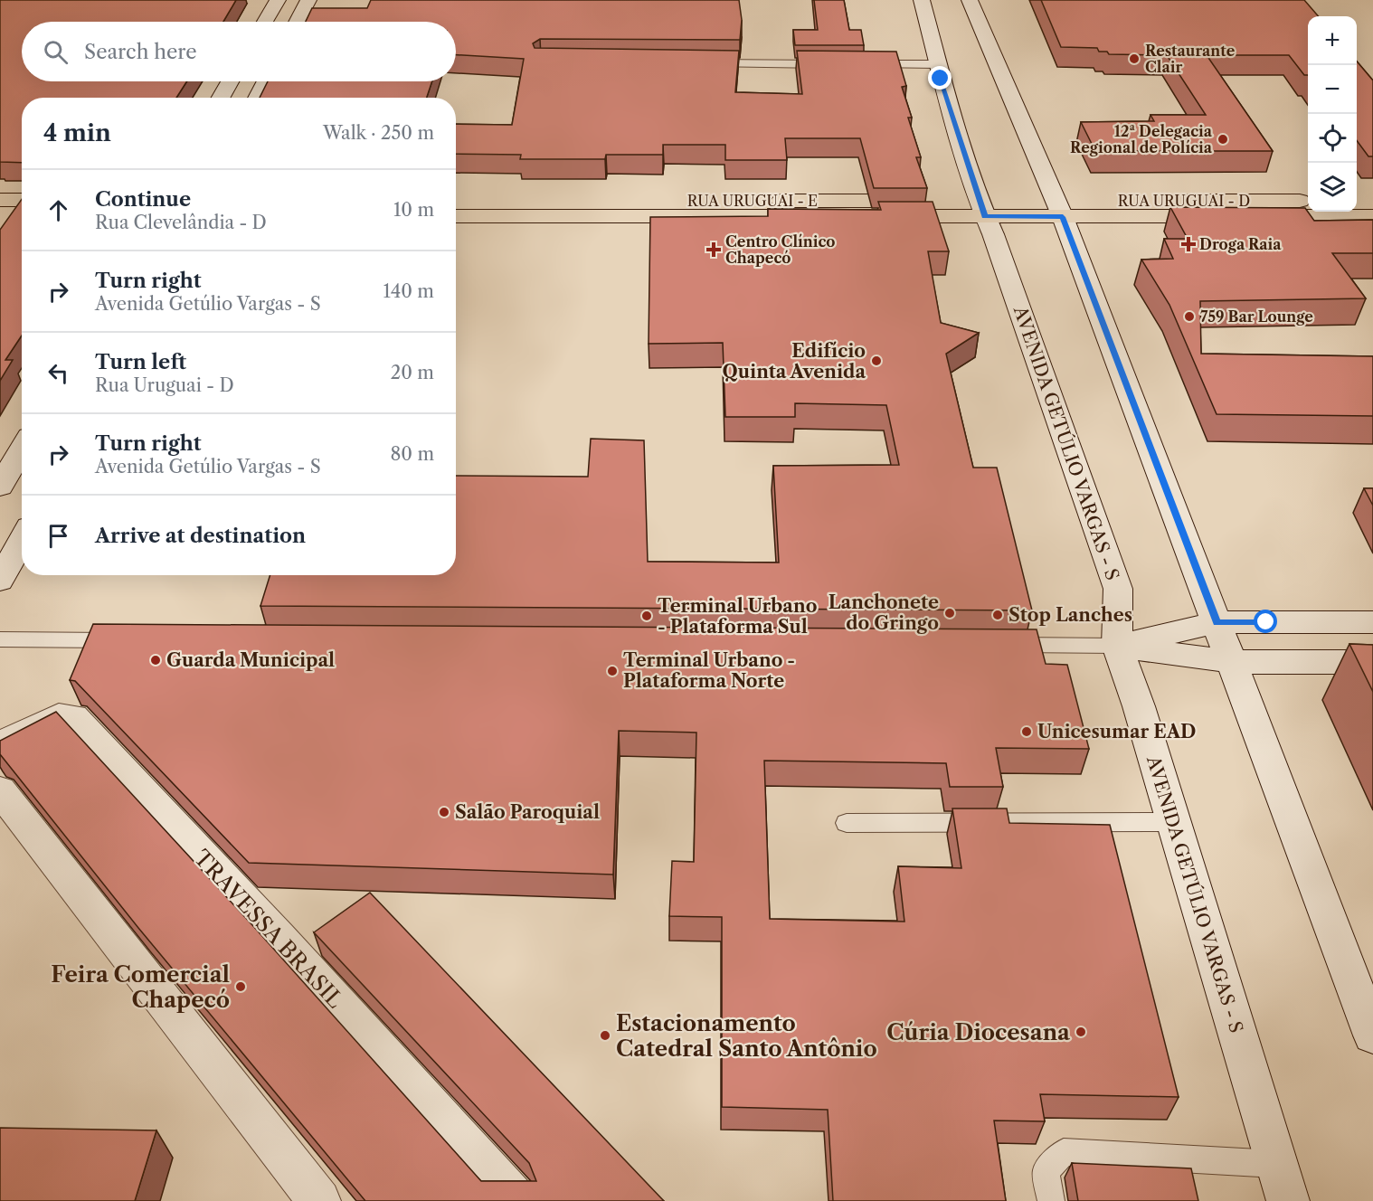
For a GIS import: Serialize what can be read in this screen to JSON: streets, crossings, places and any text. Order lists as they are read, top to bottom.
{
  "streets": {
    "main road": ["RUA URUGUAI - E", "RUA URUGUAI - D"],
    "street": ["AVENIDA GETÚLIO VARGAS - S", "TRAVESSA BRASIL"]
  },
  "crossings": [
    ["RUA URUGUAI - E", "RUA URUGUAI - D"],
    ["RUA URUGUAI - E", "AVENIDA GETÚLIO VARGAS - S"],
    ["RUA URUGUAI - D", "AVENIDA GETÚLIO VARGAS - S"]
  ],
  "places": {
    "other": [
      "Restaurante Clair",
      "12ª Delegacia Regional de Polícia",
      "759 Bar Lounge",
      "Edifício Quinta Avenida",
      "Lanchonete do Gringo",
      "Stop Lanches",
      "Terminal Urbano - Plataforma Sul",
      "Guarda Municipal",
      "Terminal Urbano - Plataforma Norte",
      "Unicesumar EAD",
      "Salão Paroquial",
      "Feira Comercial Chapecó",
      "Cúria Diocesana",
      "Estacionamento Catedral Santo Antônio"
    ],
    "health": ["Droga Raia", "Centro Clínico Chapecó"]
  },
  "page": {
    "map_buttons": ["+", "−"],
    "search": "Search here",
    "heading": ["4 min", "Walk · 250 m"],
    "list": [
      ["Continue", "Rua Clevelândia - D", "10 m"],
      ["Turn right", "Avenida Getúlio Vargas - S", "140 m"],
      ["Turn left", "Rua Uruguai - D", "20 m"],
      ["Turn right", "Avenida Getúlio Vargas - S", "80 m"],
      "Arrive at destination"
    ]
  }
}
